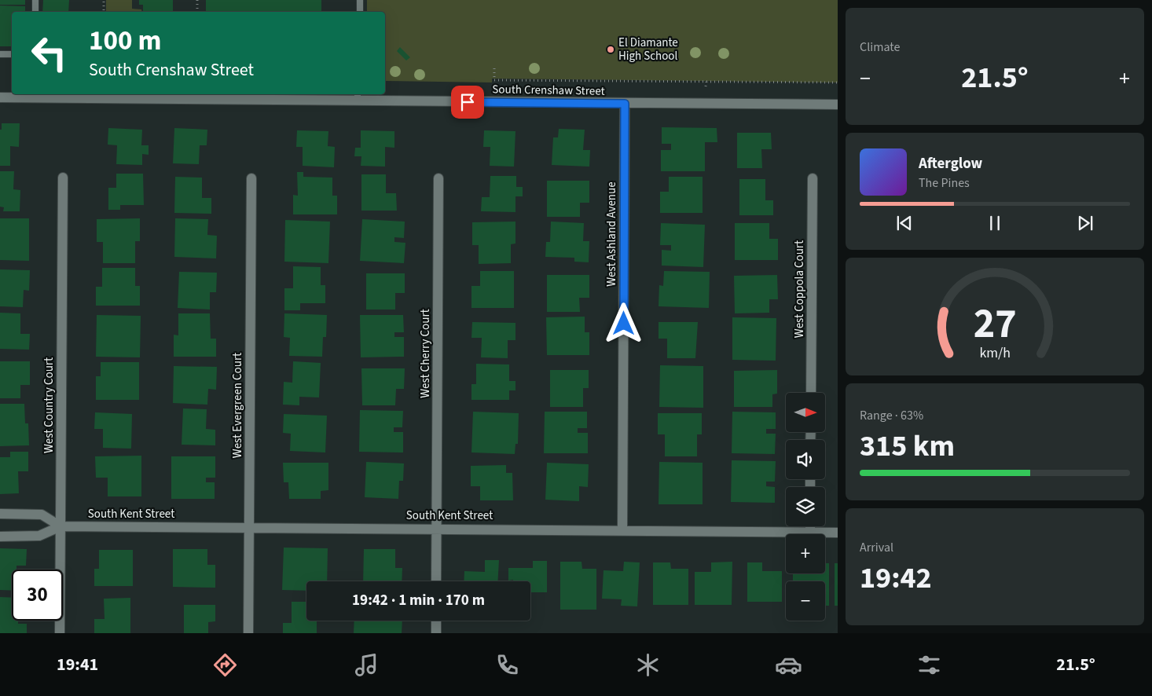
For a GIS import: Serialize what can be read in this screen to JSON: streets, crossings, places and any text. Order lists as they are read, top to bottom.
{
  "streets": {
    "street": [
      "South Crenshaw Street",
      "West Ashland Avenue",
      "West Coppola Court",
      "West Cherry Court",
      "West Country Court",
      "West Evergreen Court",
      "South Kent Street"
    ]
  },
  "crossings": [
    ["South Crenshaw Street", "West Ashland Avenue"],
    ["West Ashland Avenue", "South Kent Street"],
    ["West Cherry Court", "South Kent Street"],
    ["West Country Court", "South Kent Street"],
    ["West Evergreen Court", "South Kent Street"]
  ],
  "places": ["El Diamante High School"],
  "north": "right",
  "page": {
    "tile": [
      "Climate",
      ["Range · 63%", "315 km"],
      ["Arrival", "19:42"]
    ],
    "turn": ["100 m", "South Crenshaw Street"],
    "heat": ["−", "21.5°", "+"],
    "song": ["Afterglow", "The Pines"],
    "map_buttons": ["+", "−"],
    "limit": "30",
    "trip": "19:42 · 1 min · 170 m",
    "tabs": ["19:41", "21.5°"],
    "gauge": ["27", "km/h"]
  }
}
